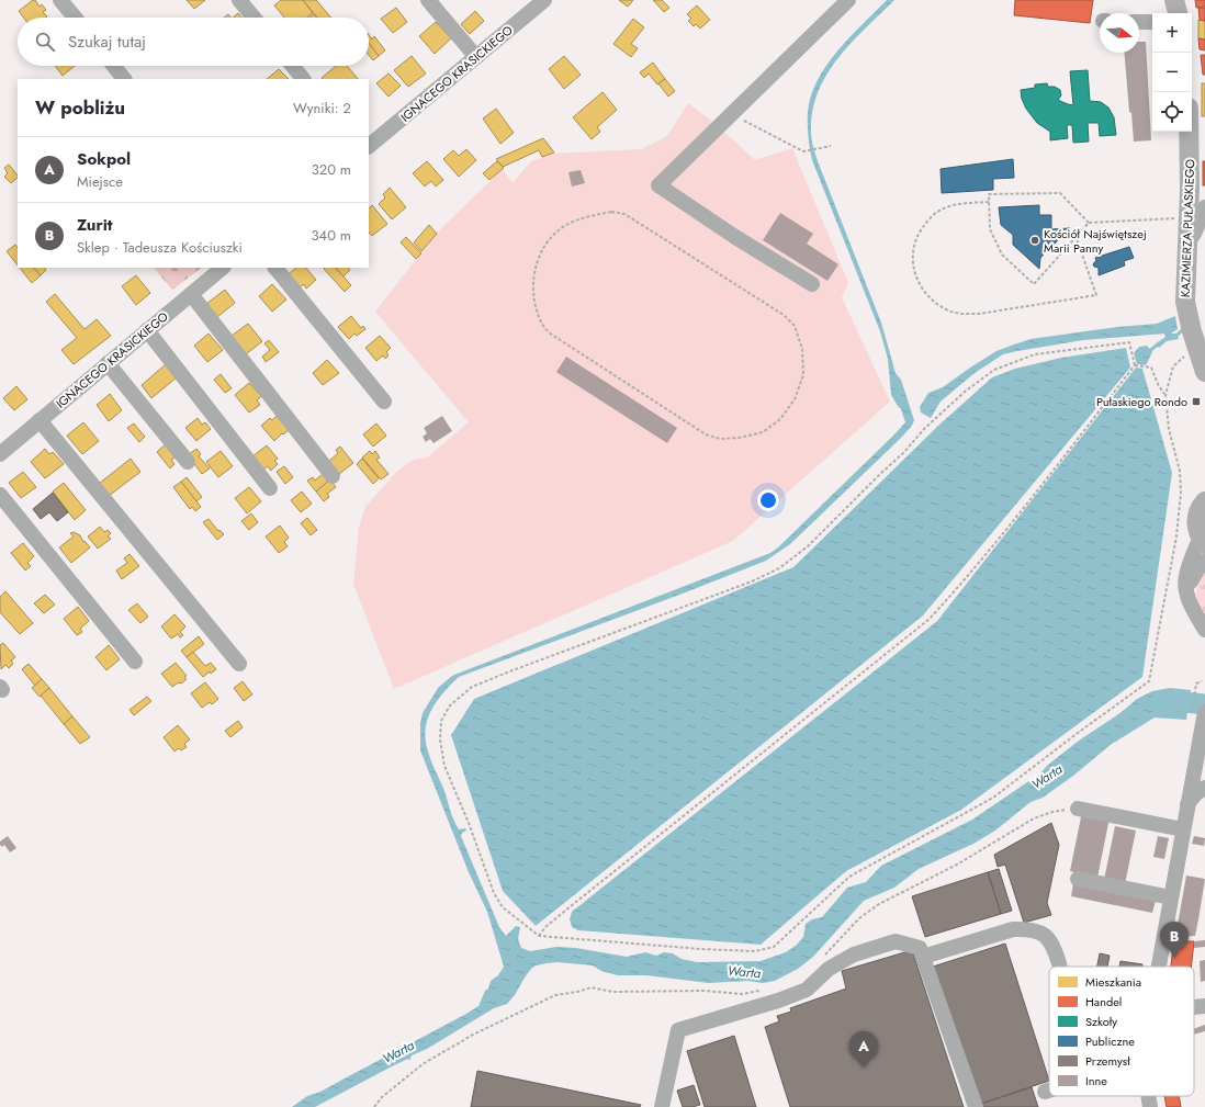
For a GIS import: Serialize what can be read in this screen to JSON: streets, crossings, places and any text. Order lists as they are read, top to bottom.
{
  "streets": {
    "main road": ["KAZIMIERZA PUŁASKIEGO"],
    "street": ["IGNACEGO KRASICKIEGO"]
  },
  "water": ["Warta"],
  "places": {
    "other": ["Kościół Najświętszej Marii Panny"],
    "transit": ["Pułaskiego Rondo"]
  },
  "legend": [
    "Mieszkania",
    "Handel",
    "Szkoły",
    "Publiczne",
    "Przemysł",
    "Inne"
  ],
  "north": "right",
  "page": {
    "map_buttons": ["+", "−"],
    "search": "Szukaj tutaj",
    "heading": ["W pobliżu", "Wyniki: 2"],
    "list": [
      {
        "mark": "A",
        "name": "Sokpol",
        "note": "Miejsce",
        "value": "320 m"
      },
      {
        "mark": "B",
        "name": "Zurit",
        "note": "Sklep · Tadeusza Kościuszki",
        "value": "340 m"
      }
    ],
    "pins": ["B", "A"]
  }
}
